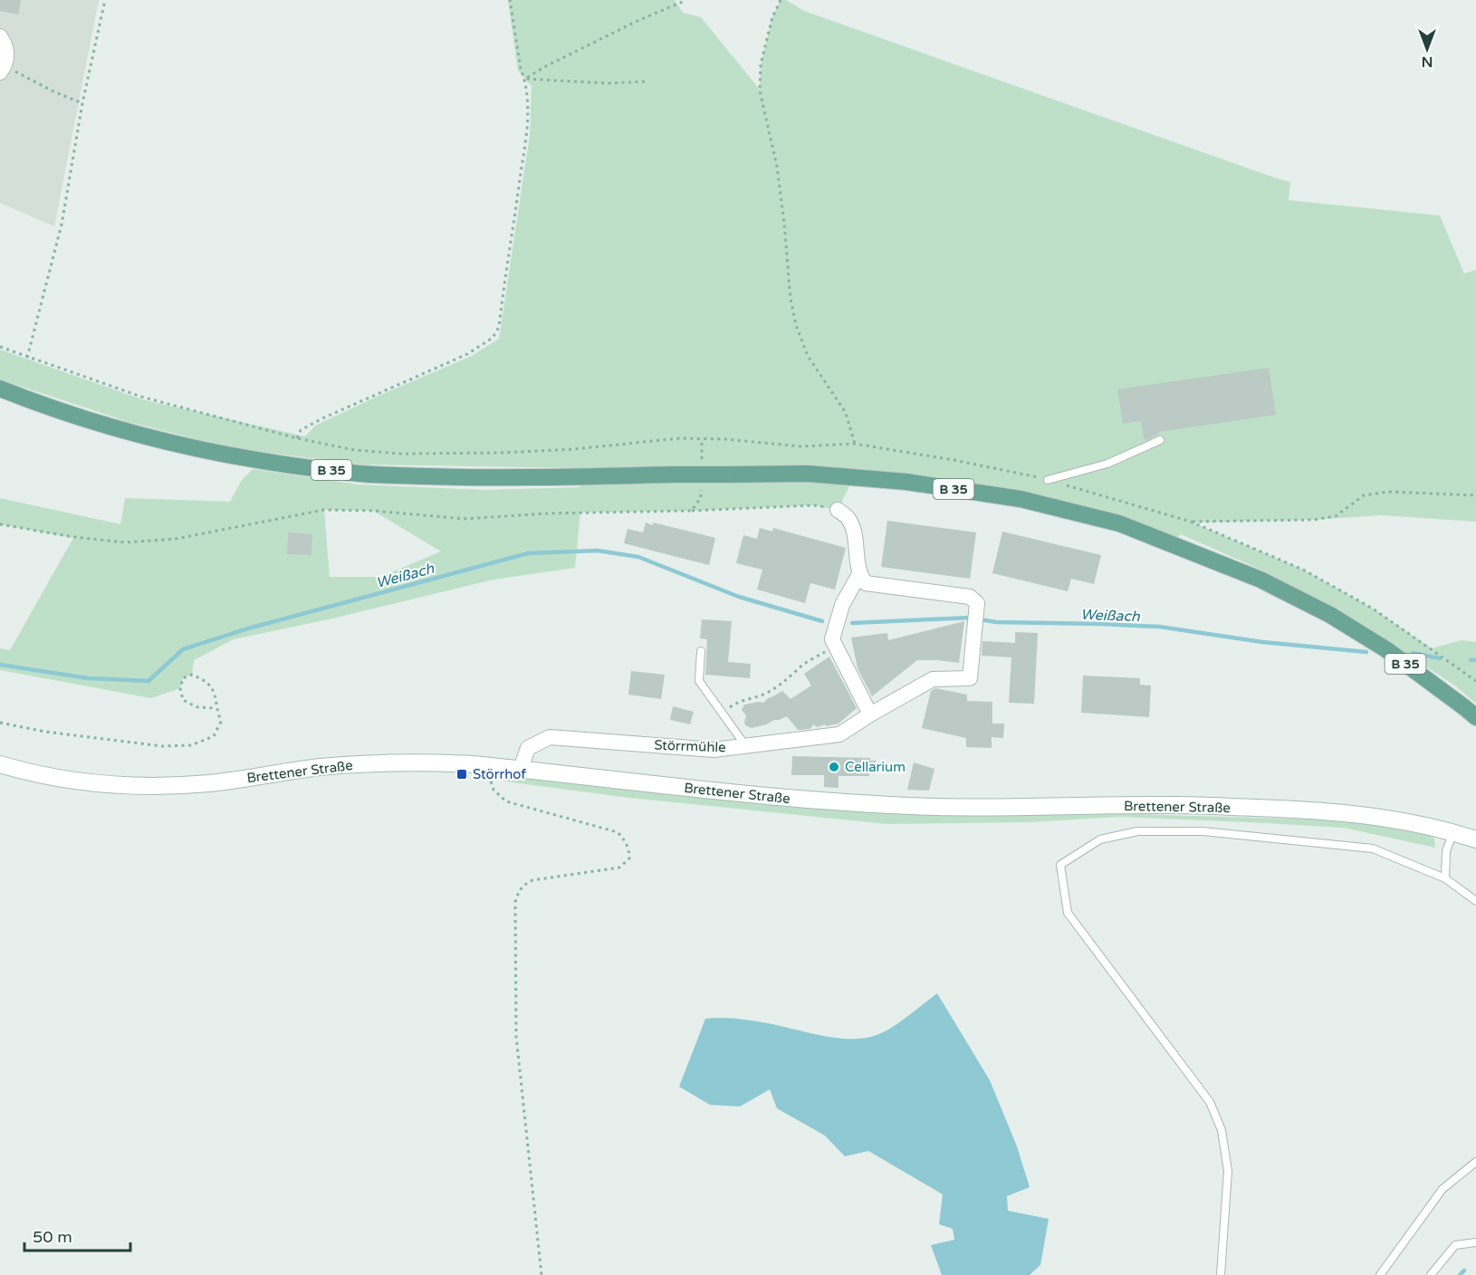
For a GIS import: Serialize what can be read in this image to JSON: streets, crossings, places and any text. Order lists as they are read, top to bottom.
{
  "streets": {
    "main road": ["B 35"],
    "street": ["Störrmühle", "Brettener Straße"]
  },
  "crossings": [
    ["Störrmühle", "Brettener Straße"]
  ],
  "water": ["Weißach"],
  "places": {
    "other": ["Cellarium"],
    "transit": ["Störrhof"]
  },
  "scale_bar": "50 m",
  "north": "bottom"
}
